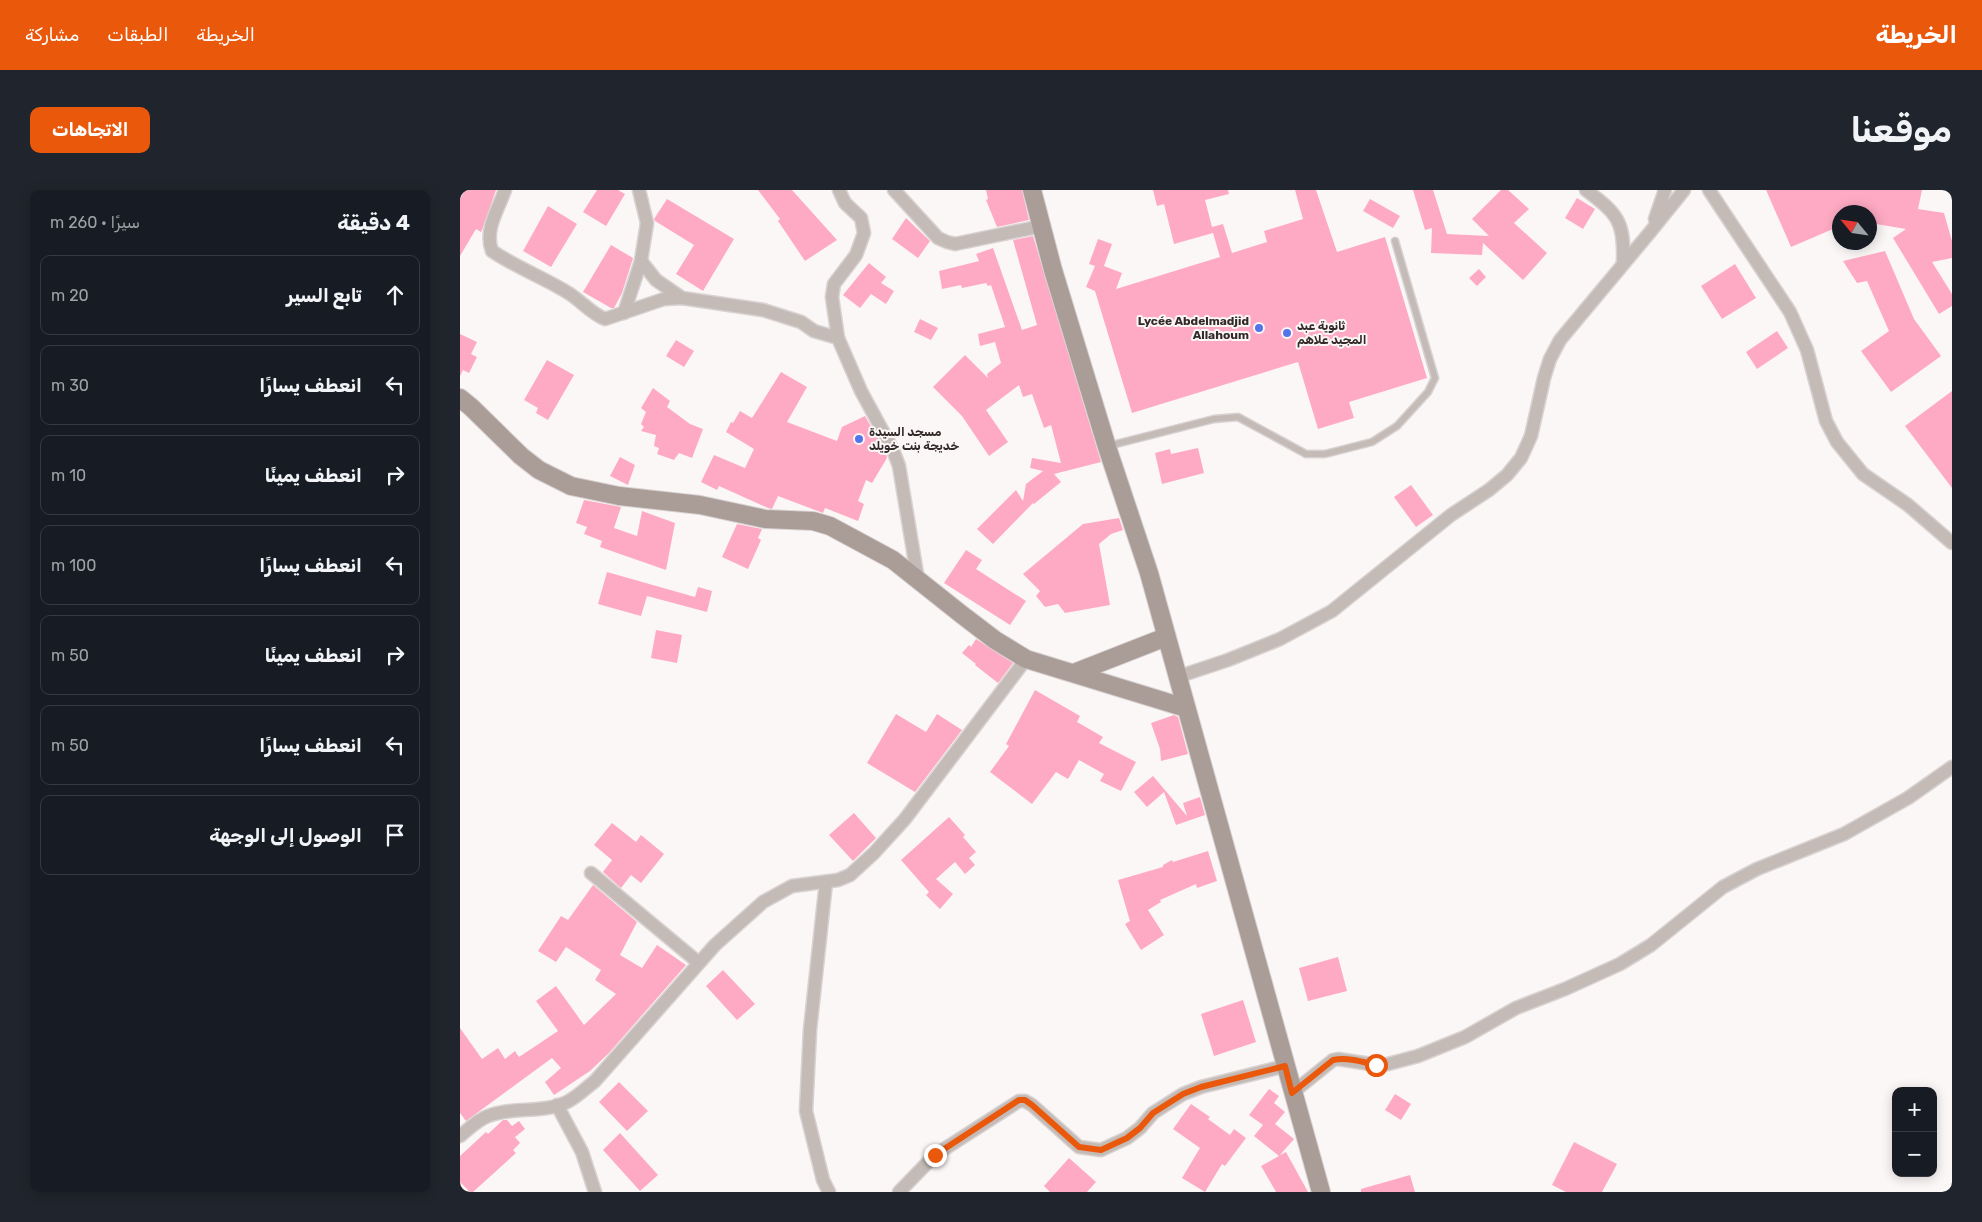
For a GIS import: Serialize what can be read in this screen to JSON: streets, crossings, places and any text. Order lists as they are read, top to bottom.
{
  "places": ["Lycée Abdelmadjid Allahoum", "ثانوية عبد المجيد علاهم", "مسجد السيدة خديجة بنت خويلد"],
  "north": "top left",
  "page": {
    "header": "الخريطة",
    "nav": ["الخريطة", "الطبقات", "مشاركة"],
    "buttons": "الاتجاهات",
    "title": "موقعنا",
    "heading": ["4 دقيقة", "سيرًا · 260 m"],
    "list": [
      ["تابع السير", "20 m"],
      ["انعطف يسارًا", "30 m"],
      ["انعطف يمينًا", "10 m"],
      ["انعطف يسارًا", "100 m"],
      ["انعطف يمينًا", "50 m"],
      ["انعطف يسارًا", "50 m"],
      "الوصول إلى الوجهة"
    ],
    "map_buttons": ["+", "−"]
  }
}
